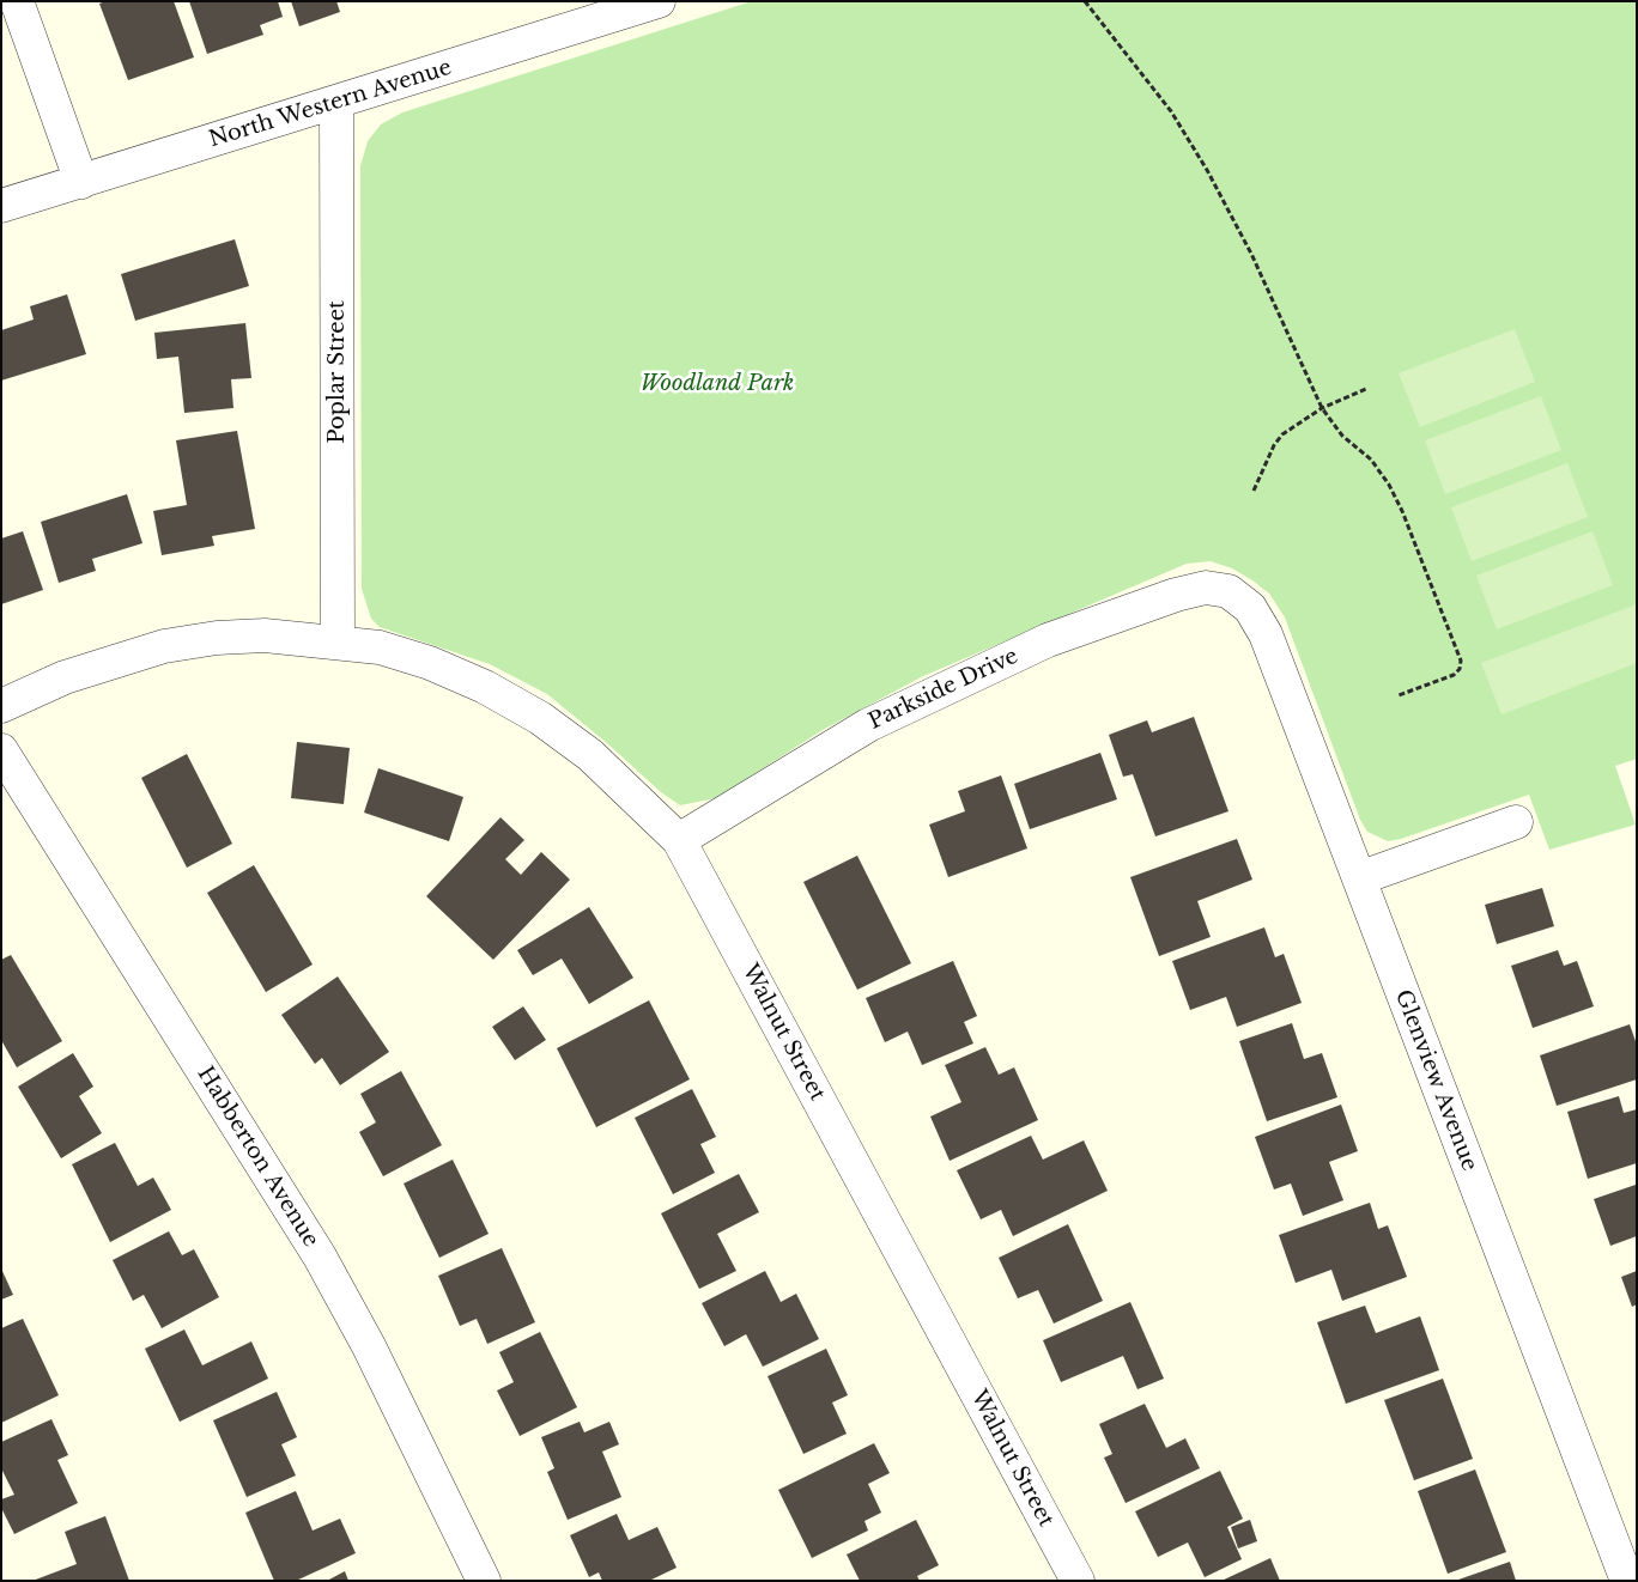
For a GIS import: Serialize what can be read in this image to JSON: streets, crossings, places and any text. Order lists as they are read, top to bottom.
{
  "streets": {
    "street": [
      "North Western Avenue",
      "Poplar Street",
      "Parkside Drive",
      "Walnut Street",
      "Glenview Avenue",
      "Habberton Avenue"
    ]
  },
  "crossings": [
    ["North Western Avenue", "Poplar Street"],
    ["Poplar Street", "Walnut Street"],
    ["Parkside Drive", "Walnut Street"],
    ["Parkside Drive", "Glenview Avenue"]
  ],
  "parks": ["Woodland Park"]
}
